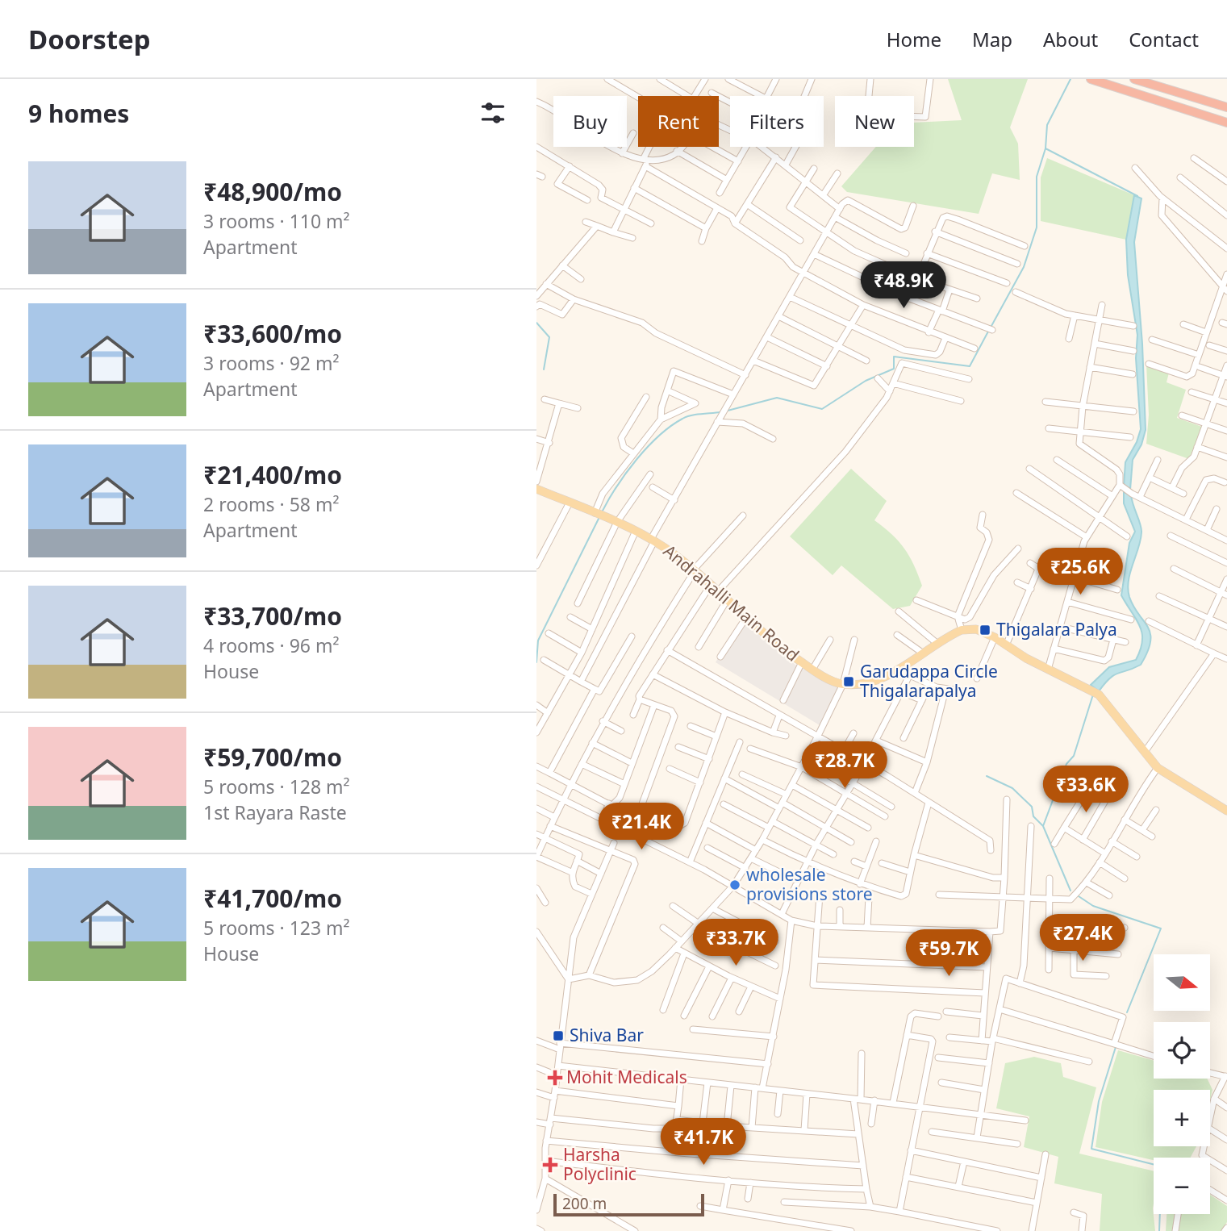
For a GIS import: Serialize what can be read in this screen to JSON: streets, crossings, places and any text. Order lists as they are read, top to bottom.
{
  "streets": {
    "main road": ["Andrahalli Main Road"]
  },
  "places": {
    "transit": ["Thigalara Palya", "Garudappa Circle Thigalarapalya", "Shiva Bar"],
    "other": ["wholesale provisions store"],
    "health": ["Mohit Medicals", "Harsha Polyclinic"]
  },
  "scale_bar": "200 m",
  "north": "right",
  "page": {
    "header": "Doorstep",
    "nav": [
      "Home",
      "Map",
      "About",
      "Contact"
    ],
    "heading": "9 homes",
    "chip": [
      "Buy",
      "Rent",
      "Filters",
      "New"
    ],
    "list": [
      {
        "name": "₹48,900/mo",
        "note": "3 rooms · 110 m² · Apartment"
      },
      {
        "name": "₹33,600/mo",
        "note": "3 rooms · 92 m² · Apartment"
      },
      {
        "name": "₹21,400/mo",
        "note": "2 rooms · 58 m² · Apartment"
      },
      {
        "name": "₹33,700/mo",
        "note": "4 rooms · 96 m² · House"
      },
      {
        "name": "₹59,700/mo",
        "note": "5 rooms · 128 m² · 1st Rayara Raste"
      },
      {
        "name": "₹41,700/mo",
        "note": "5 rooms · 123 m² · House"
      }
    ],
    "price": [
      "₹48.9K",
      "₹25.6K",
      "₹28.7K",
      "₹33.6K",
      "₹21.4K",
      "₹27.4K",
      "₹33.7K",
      "₹59.7K",
      "₹41.7K"
    ],
    "map_buttons": ["+", "−"],
    "scale": "200 m"
  }
}
